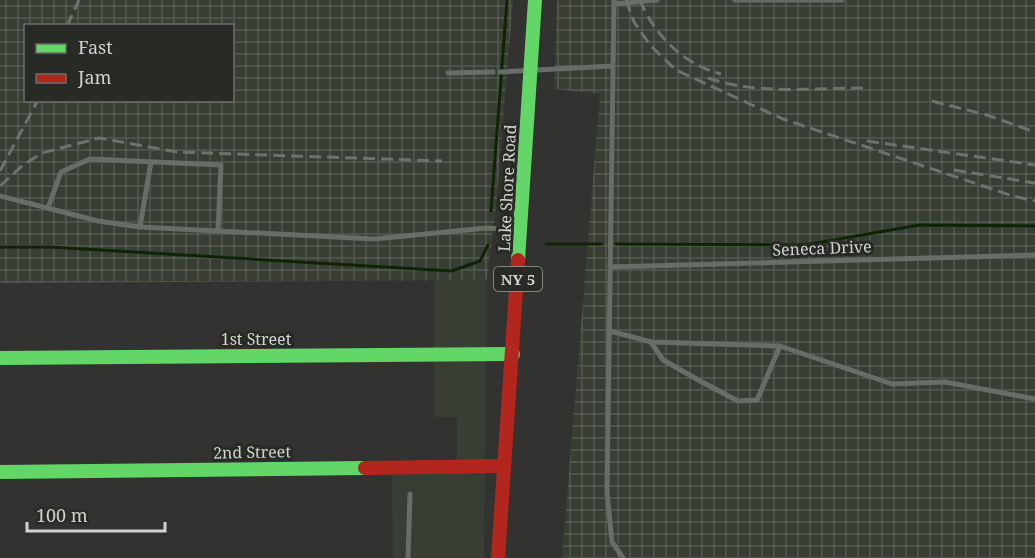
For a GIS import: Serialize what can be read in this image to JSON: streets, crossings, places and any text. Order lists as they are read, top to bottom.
{
  "streets": {
    "main road": [
      "Lake Shore Road",
      "NY 5",
      "1st Street",
      "2nd Street"
    ],
    "lane": ["Seneca Drive"]
  },
  "crossings": [
    ["Lake Shore Road", "1st Street"],
    ["Lake Shore Road", "2nd Street"]
  ],
  "legend": ["Fast", "Jam"],
  "scale_bar": "100 m"
}
